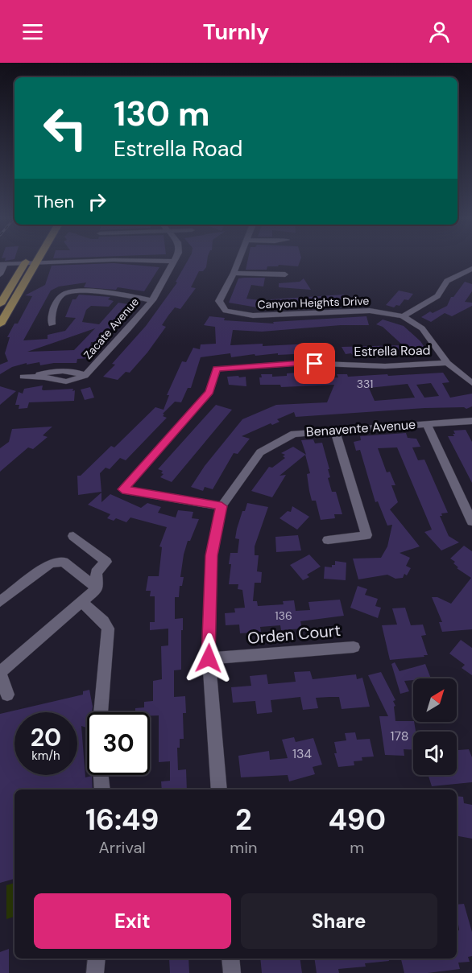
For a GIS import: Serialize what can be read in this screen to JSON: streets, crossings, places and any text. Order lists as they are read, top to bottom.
{
  "streets": {
    "street": [
      "Canyon Heights Drive",
      "Zacate Avenue",
      "Estrella Road",
      "Benavente Avenue",
      "Orden Court"
    ]
  },
  "crossings": [
    ["Canyon Heights Drive", "Estrella Road"],
    ["Estrella Road", "Benavente Avenue"],
    ["Benavente Avenue", "Orden Court"]
  ],
  "house_numbers": [
    "331",
    "136",
    "178",
    "134"
  ],
  "north": "top right",
  "page": {
    "header": "Turnly",
    "turn": ["130 m", "Estrella Road"],
    "then": "Then",
    "speed": "20 km/h",
    "limit": "30",
    "eta": [
      "16:49",
      "Arrival",
      "2",
      "min",
      "490",
      "m"
    ],
    "buttons": ["Exit", "Share"]
  }
}
